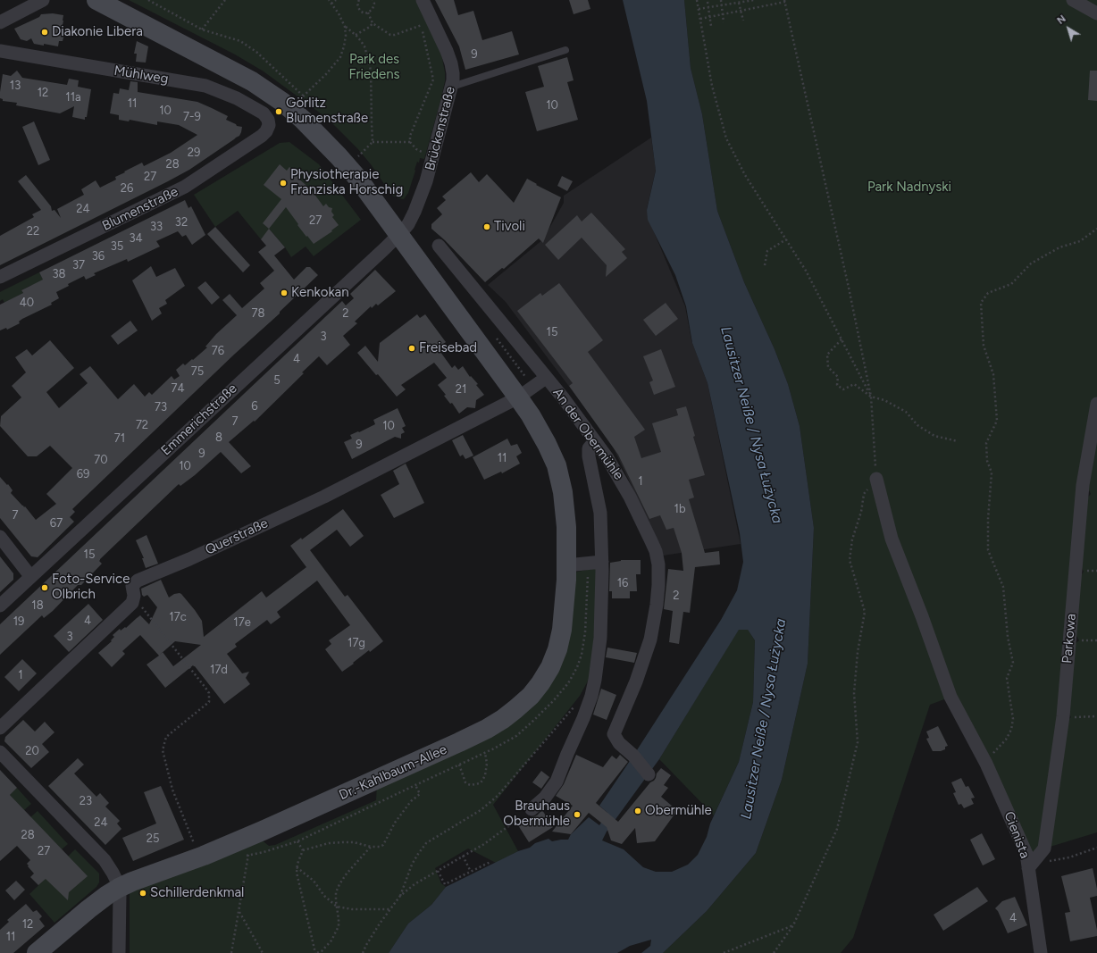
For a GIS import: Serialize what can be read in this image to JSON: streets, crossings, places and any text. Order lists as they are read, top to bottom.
{
  "streets": {
    "main road": ["Dr.-Kahlbaum-Allee"],
    "street": [
      "Mühlweg",
      "Brückenstraße",
      "Blumenstraße",
      "Emmerichstraße",
      "An der Obermühle",
      "Querstraße",
      "Parkowa",
      "Cienista"
    ]
  },
  "crossings": [
    ["Mühlweg", "Blumenstraße"],
    ["Brückenstraße", "Emmerichstraße"],
    ["Brückenstraße", "Dr.-Kahlbaum-Allee"],
    ["Emmerichstraße", "Dr.-Kahlbaum-Allee"],
    ["An der Obermühle", "Querstraße"],
    ["An der Obermühle", "Dr.-Kahlbaum-Allee"],
    ["Querstraße", "Dr.-Kahlbaum-Allee"],
    ["Parkowa", "Cienista"]
  ],
  "water": ["Lausitzer Neiße / Nysa Łużycka"],
  "parks": ["Park des Friedens", "Park Nadnyski"],
  "places": [
    "Diakonie Libera",
    "Görlitz Blumenstraße",
    "Physiotherapie Franziska Horschig",
    "Tivoli",
    "Kenkokan",
    "Freisebad",
    "Foto-Service Olbrich",
    "Obermühle",
    "Brauhaus Obermühle",
    "Schillerdenkmal"
  ],
  "house_numbers": [
    "9",
    "13",
    "12",
    "11a",
    "11",
    "10",
    "10",
    "7-9",
    "29",
    "28",
    "27",
    "26",
    "24",
    "27",
    "32",
    "33",
    "22",
    "34",
    "35",
    "36",
    "37",
    "38",
    "40",
    "78",
    "2",
    "15",
    "3",
    "76",
    "4",
    "75",
    "5",
    "74",
    "21",
    "6",
    "73",
    "7",
    "72",
    "10",
    "8",
    "71",
    "9",
    "9",
    "11",
    "70",
    "10",
    "69",
    "1",
    "1b",
    "7",
    "67",
    "15",
    "16",
    "2",
    "18",
    "17c",
    "4",
    "19",
    "17e",
    "3",
    "17g",
    "17d",
    "1",
    "20",
    "23",
    "24",
    "28",
    "25",
    "27",
    "4",
    "12",
    "11"
  ],
  "north": "top left"
}
